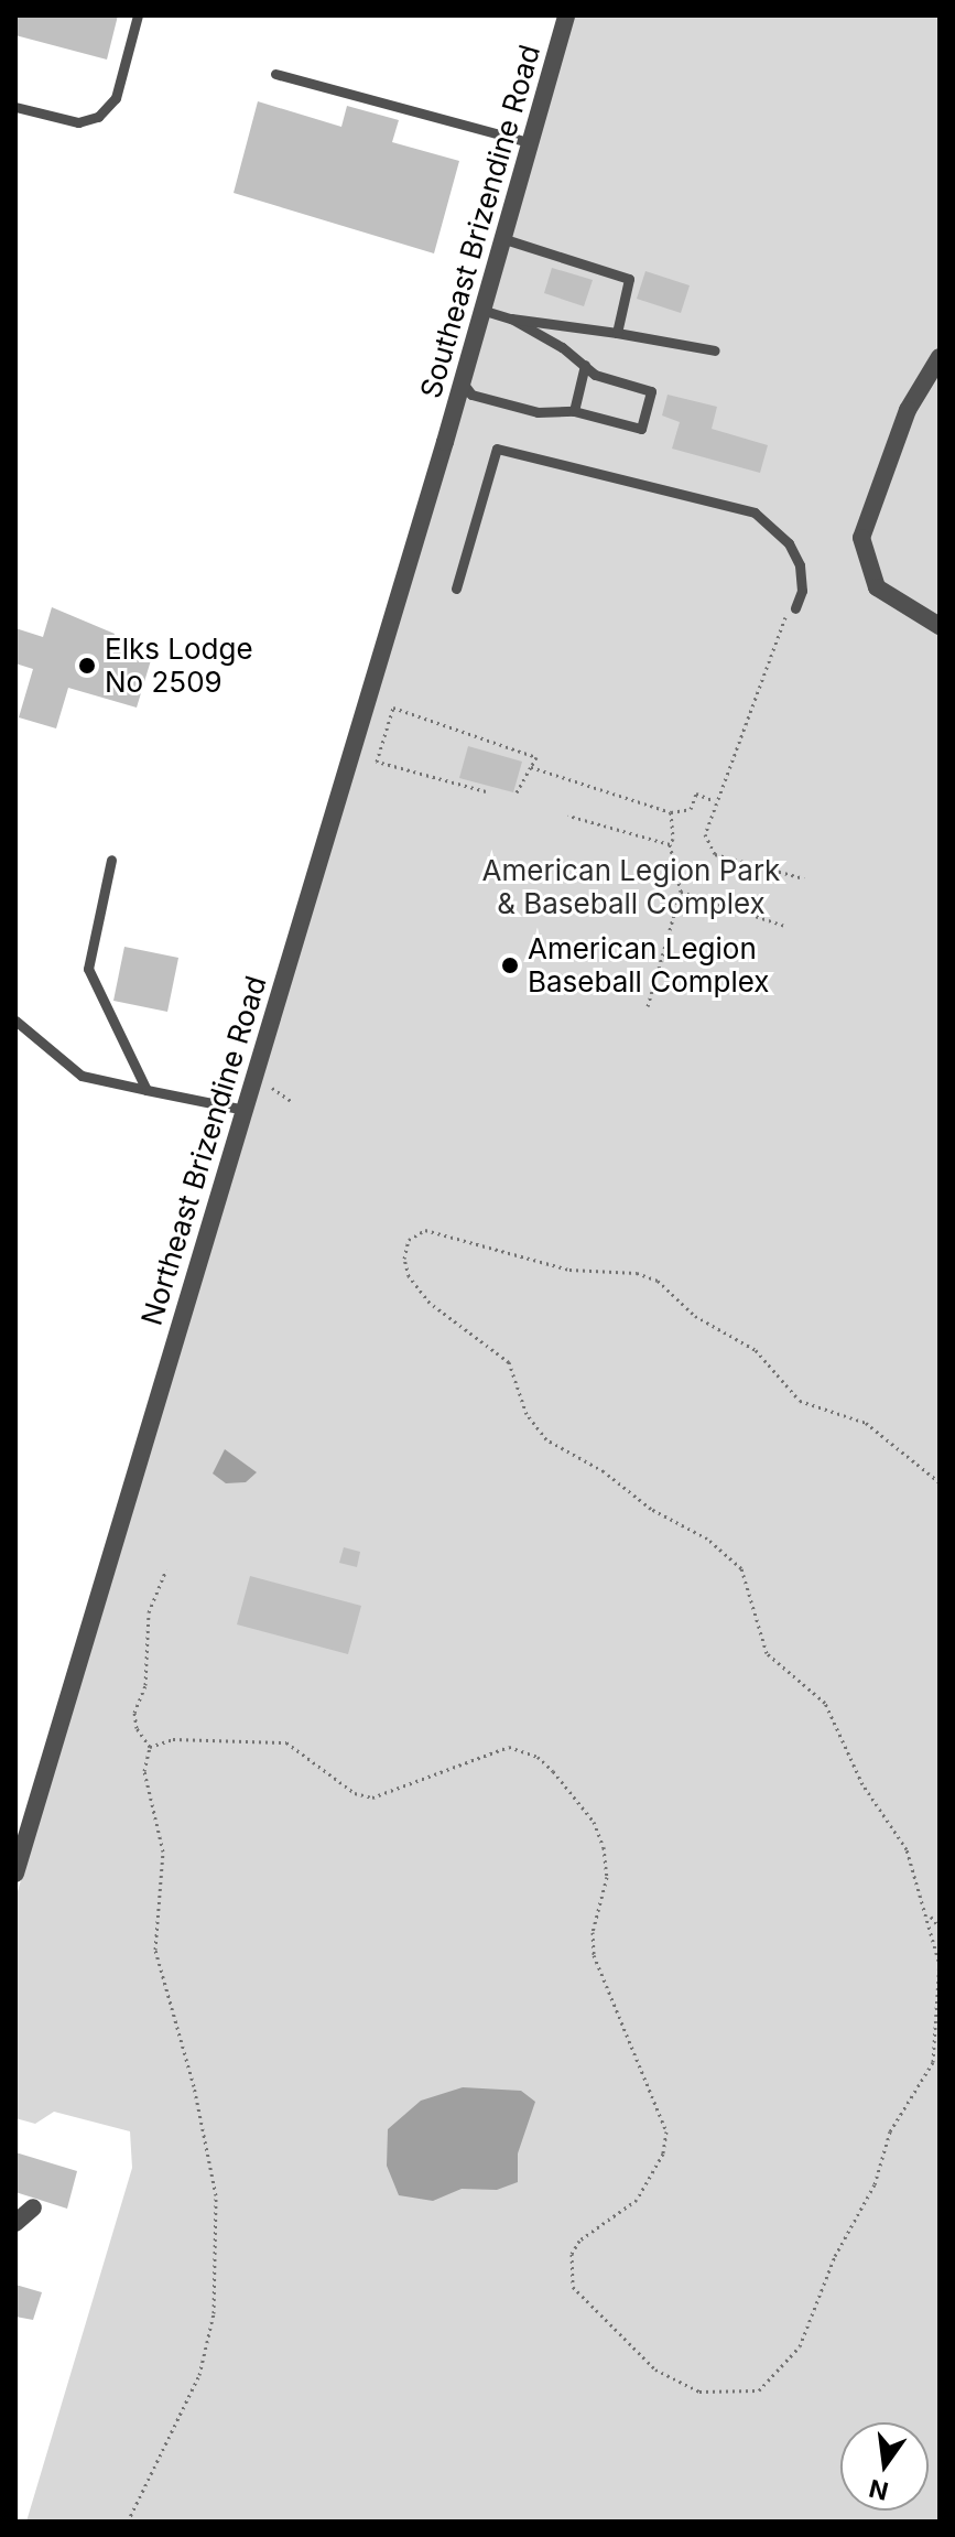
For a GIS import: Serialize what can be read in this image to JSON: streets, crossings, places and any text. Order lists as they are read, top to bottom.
{
  "streets": {
    "street": ["Southeast Brizendine Road", "Northeast Brizendine Road"]
  },
  "crossings": [
    ["Southeast Brizendine Road", "Northeast Brizendine Road"]
  ],
  "parks": ["American Legion Park & Baseball Complex"],
  "places": ["Elks Lodge No 2509", "American Legion Baseball Complex"],
  "north": "bottom"
}
